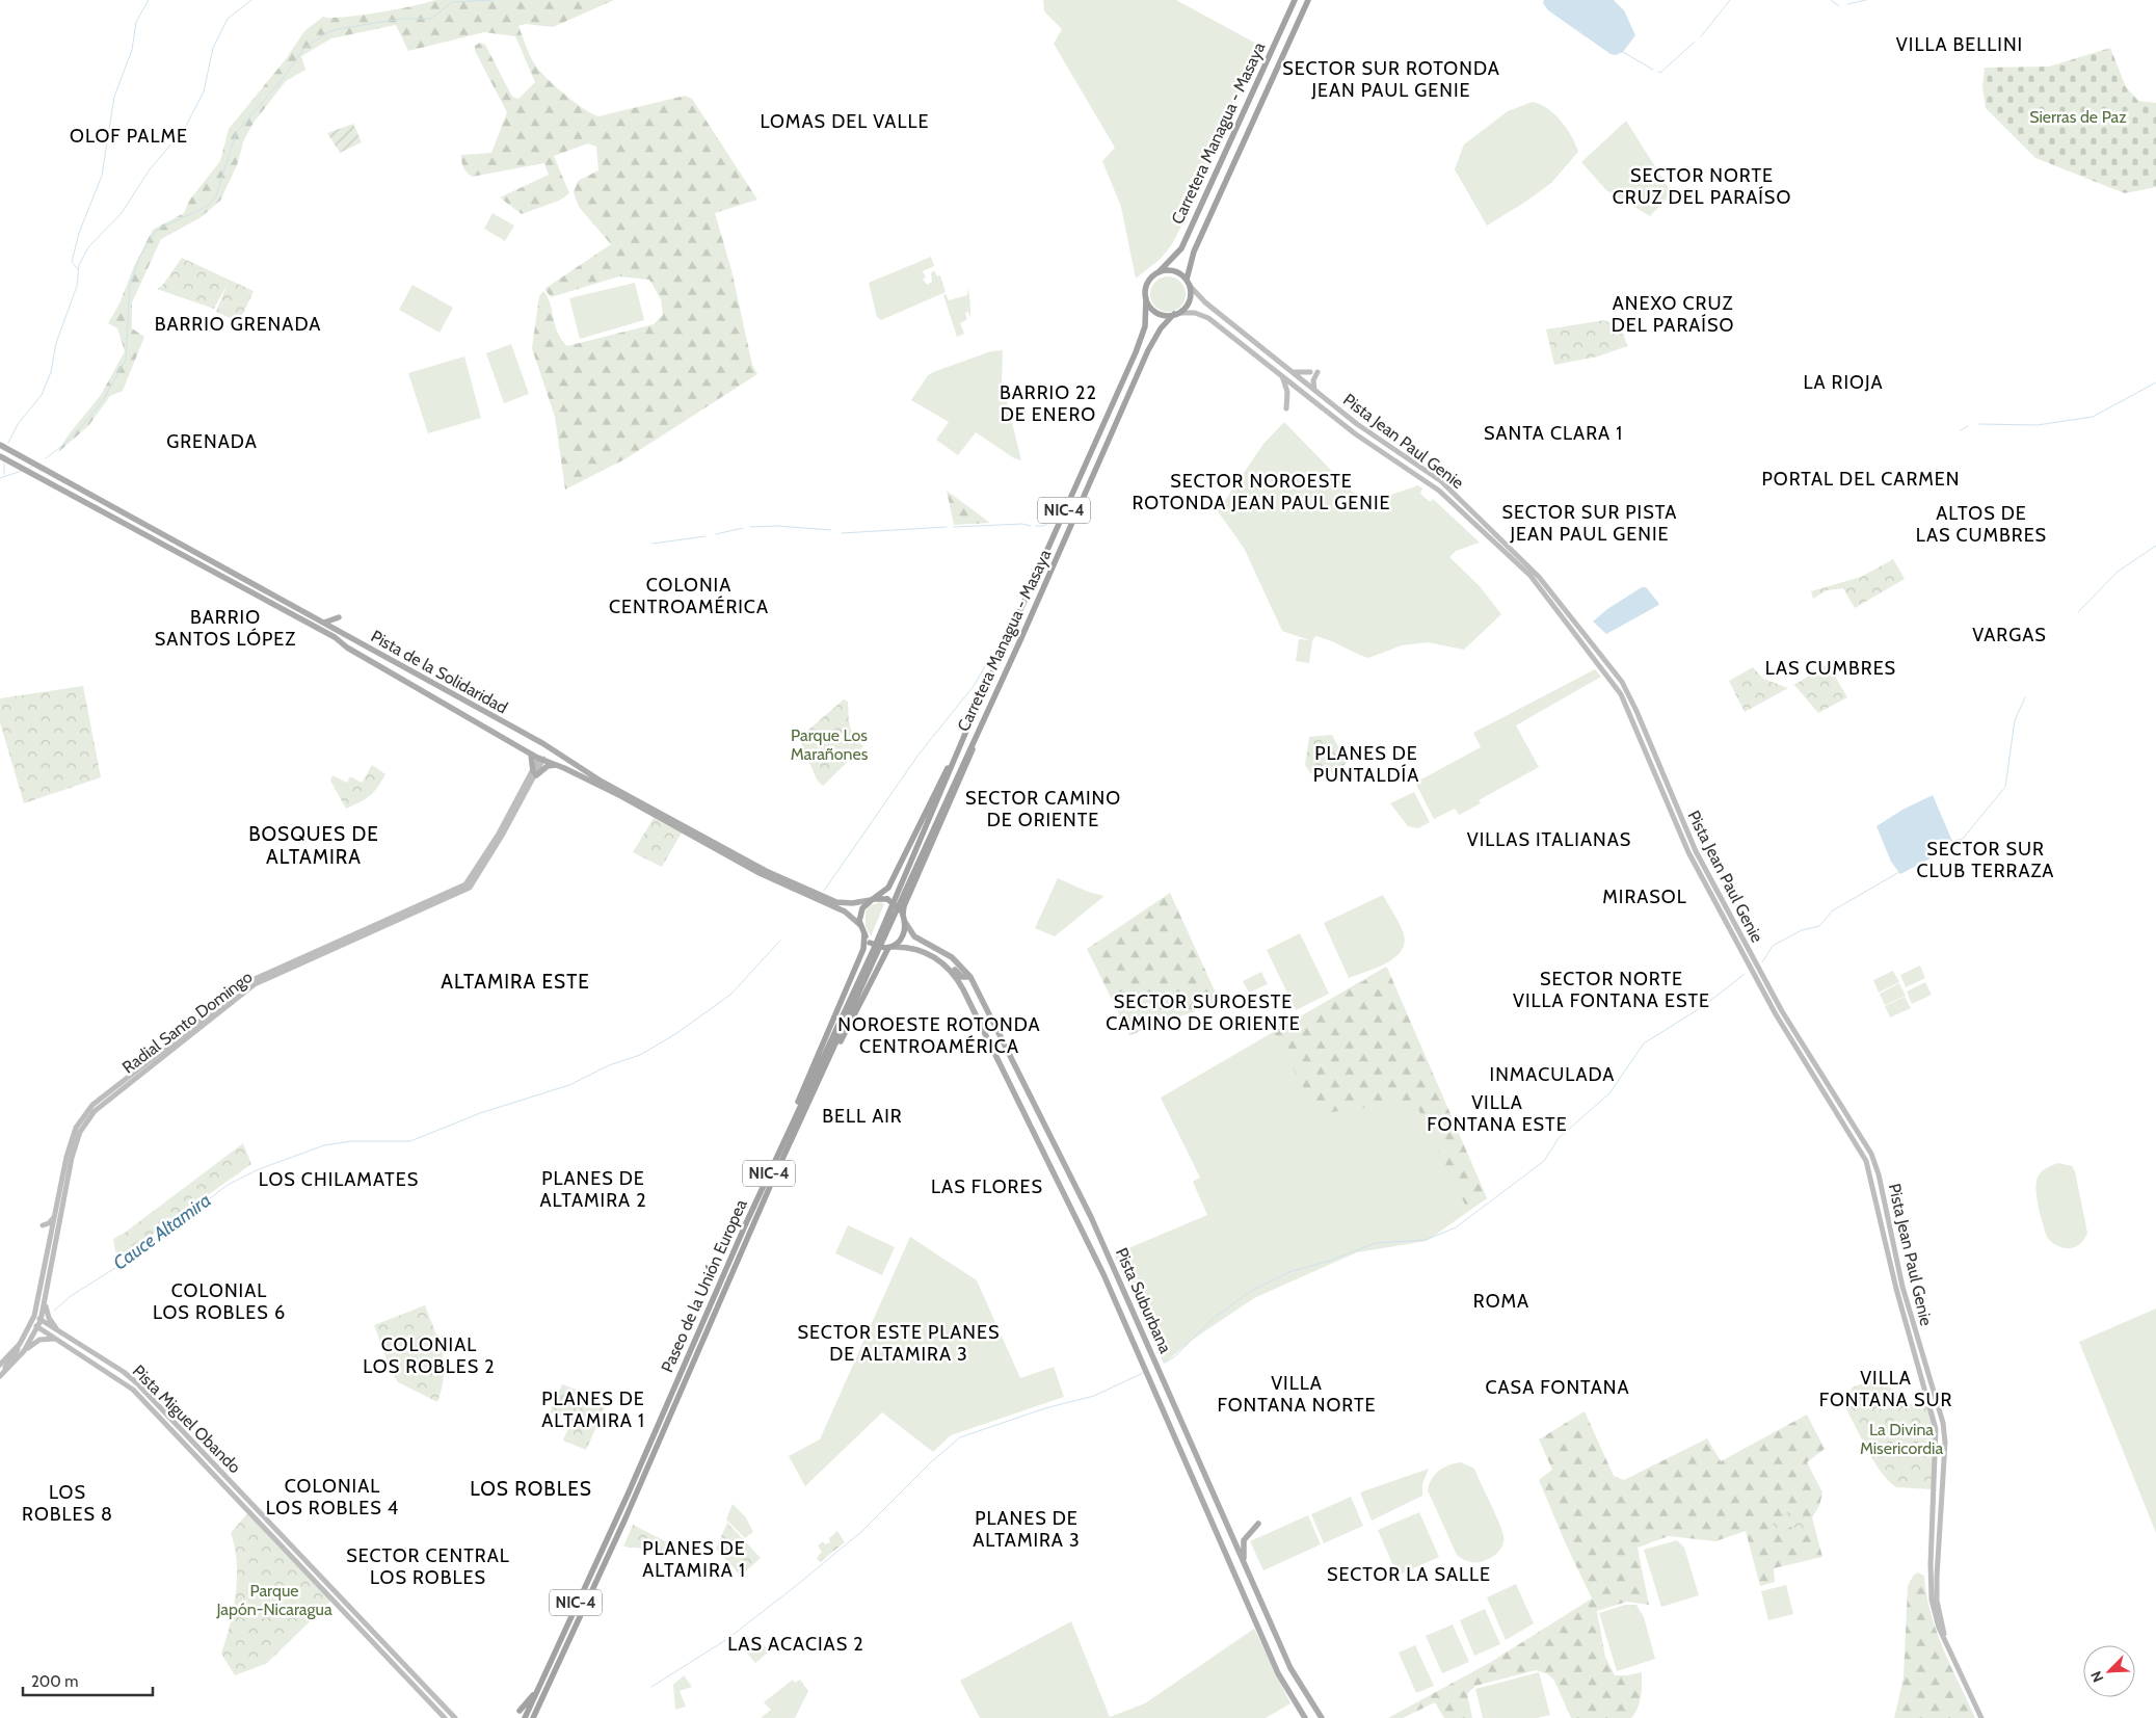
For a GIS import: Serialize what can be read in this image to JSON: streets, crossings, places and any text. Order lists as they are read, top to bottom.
{
  "streets": {
    "highway": ["Carretera Managua - Masaya", "NIC-4", "Paseo de la Unión Europea"],
    "main road": [
      "Pista Jean Paul Genie",
      "Pista de la Solidaridad",
      "Radial Santo Domingo",
      "Pista Suburbana",
      "Pista Miguel Obando"
    ]
  },
  "crossings": [
    ["Carretera Managua - Masaya", "Pista Jean Paul Genie"],
    ["Carretera Managua - Masaya", "NIC-4"],
    ["Carretera Managua - Masaya", "Pista de la Solidaridad"],
    ["Carretera Managua - Masaya", "Paseo de la Unión Europea"],
    ["Carretera Managua - Masaya", "Pista Suburbana"],
    ["Pista Jean Paul Genie", "NIC-4"],
    ["Pista de la Solidaridad", "Paseo de la Unión Europea"],
    ["Pista de la Solidaridad", "Pista Suburbana"],
    ["Radial Santo Domingo", "Pista Miguel Obando"],
    ["Paseo de la Unión Europea", "Pista Suburbana"]
  ],
  "districts": [
    "VILLA BELLINI",
    "SECTOR SUR ROTONDA JEAN PAUL GENIE",
    "LOMAS DEL VALLE",
    "OLOF PALME",
    "SECTOR NORTE CRUZ DEL PARAÍSO",
    "ANEXO CRUZ DEL PARAÍSO",
    "BARRIO GRENADA",
    "LA RIOJA",
    "BARRIO 22 DE ENERO",
    "SANTA CLARA 1",
    "GRENADA",
    "PORTAL DEL CARMEN",
    "SECTOR NOROESTE ROTONDA JEAN PAUL GENIE",
    "SECTOR SUR PISTA JEAN PAUL GENIE",
    "ALTOS DE LAS CUMBRES",
    "COLONIA CENTROAMÉRICA",
    "BARRIO SANTOS LÓPEZ",
    "VARGAS",
    "LAS CUMBRES",
    "PLANES DE PUNTALDÍA",
    "SECTOR CAMINO DE ORIENTE",
    "BOSQUES DE ALTAMIRA",
    "VILLAS ITALIANAS",
    "SECTOR SUR CLUB TERRAZA",
    "MIRASOL",
    "SECTOR NORTE VILLA FONTANA ESTE",
    "ALTAMIRA ESTE",
    "SECTOR SUROESTE CAMINO DE ORIENTE",
    "NOROESTE ROTONDA CENTROAMÉRICA",
    "INMACULADA",
    "VILLA FONTANA ESTE",
    "BELL AIR",
    "PLANES DE ALTAMIRA 2",
    "LOS CHILAMATES",
    "LAS FLORES",
    "COLONIAL LOS ROBLES 6",
    "ROMA",
    "SECTOR ESTE PLANES DE ALTAMIRA 3",
    "COLONIAL LOS ROBLES 2",
    "VILLA FONTANA SUR",
    "VILLA FONTANA NORTE",
    "CASA FONTANA",
    "PLANES DE ALTAMIRA 1",
    "COLONIAL LOS ROBLES 4",
    "LOS ROBLES",
    "LOS ROBLES 8",
    "PLANES DE ALTAMIRA 3",
    "PLANES DE ALTAMIRA 1",
    "SECTOR CENTRAL LOS ROBLES",
    "SECTOR LA SALLE",
    "LAS ACACIAS 2"
  ],
  "water": ["Cauce Altamira"],
  "parks": [
    "Sierras de Paz",
    "Parque Los Marañones",
    "La Divina Misericordia",
    "Parque Japón-Nicaragua"
  ],
  "scale_bar": "200 m",
  "north": "bottom left"
}
